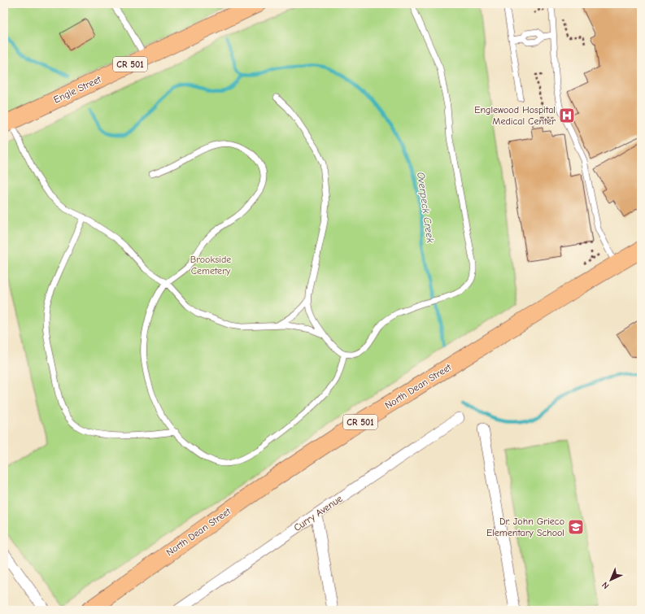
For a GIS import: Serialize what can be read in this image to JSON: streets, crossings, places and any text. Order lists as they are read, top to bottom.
{
  "streets": {
    "main road": ["CR 501", "Engle Street", "North Dean Street"],
    "street": ["Curry Avenue"]
  },
  "water": ["Overpeck Creek"],
  "parks": ["Brookside Cemetery"],
  "places": {
    "hospital": ["Englewood Hospital Medical Center"],
    "school or university": ["Dr. John Grieco Elementary School"]
  },
  "north": "bottom left"
}
